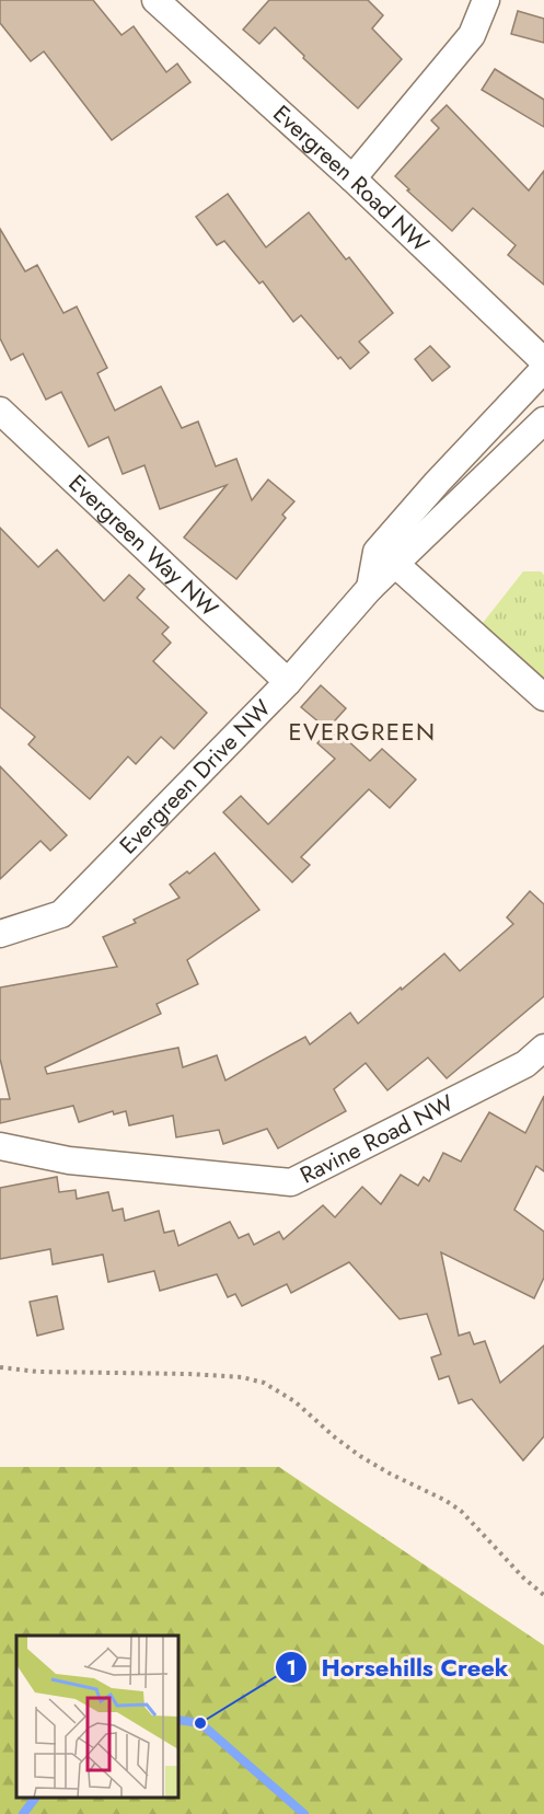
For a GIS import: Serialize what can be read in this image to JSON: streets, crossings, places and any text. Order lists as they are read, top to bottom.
{
  "streets": {
    "street": [
      "Evergreen Road NW",
      "Evergreen Way NW",
      "Evergreen Drive NW",
      "Ravine Road NW"
    ]
  },
  "crossings": [
    ["Evergreen Way NW", "Evergreen Drive NW"]
  ],
  "districts": ["EVERGREEN"],
  "places": ["Horsehills Creek"]
}
